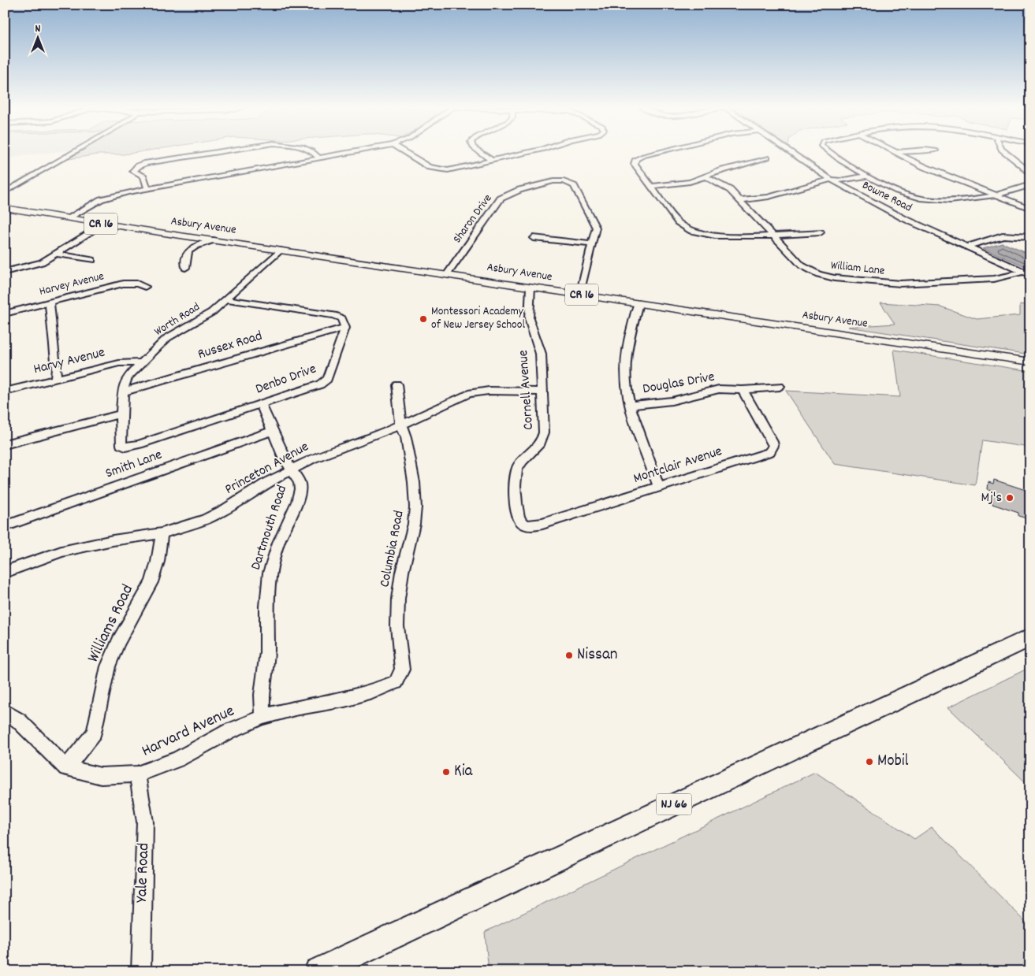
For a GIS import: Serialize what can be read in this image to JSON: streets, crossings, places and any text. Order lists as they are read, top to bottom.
{
  "streets": {
    "highway": ["NJ 66"],
    "main road": ["CR 16", "Asbury Avenue"],
    "street": [
      "Bowne Road",
      "Sharon Drive",
      "William Lane",
      "Harvey Avenue",
      "Worth Road",
      "Russex Road",
      "Harvy Avenue",
      "Denbo Drive",
      "Douglas Drive",
      "Cornell Avenue",
      "Smith Lane",
      "Montclair Avenue",
      "Princeton Avenue",
      "Dartmouth Road",
      "Columbia Road",
      "Williams Road",
      "Harvard Avenue",
      "Yale Road"
    ]
  },
  "crossings": [
    ["Bowne Road", "William Lane"],
    ["Sharon Drive", "Asbury Avenue"],
    ["Asbury Avenue", "Worth Road"],
    ["Asbury Avenue", "Cornell Avenue"],
    ["Worth Road", "Russex Road"],
    ["Worth Road", "Harvy Avenue"],
    ["Worth Road", "Denbo Drive"],
    ["Russex Road", "Denbo Drive"],
    ["Denbo Drive", "Dartmouth Road"],
    ["Douglas Drive", "Montclair Avenue"],
    ["Cornell Avenue", "Montclair Avenue"],
    ["Cornell Avenue", "Princeton Avenue"],
    ["Smith Lane", "Dartmouth Road"],
    ["Princeton Avenue", "Dartmouth Road"],
    ["Princeton Avenue", "Columbia Road"],
    ["Princeton Avenue", "Williams Road"],
    ["Dartmouth Road", "Harvard Avenue"],
    ["Columbia Road", "Harvard Avenue"],
    ["Williams Road", "Harvard Avenue"],
    ["Harvard Avenue", "Yale Road"]
  ],
  "places": [
    "Montessori Academy of New Jersey School",
    "Mj's",
    "Nissan",
    "Mobil",
    "Kia"
  ],
  "north": "top"
}
